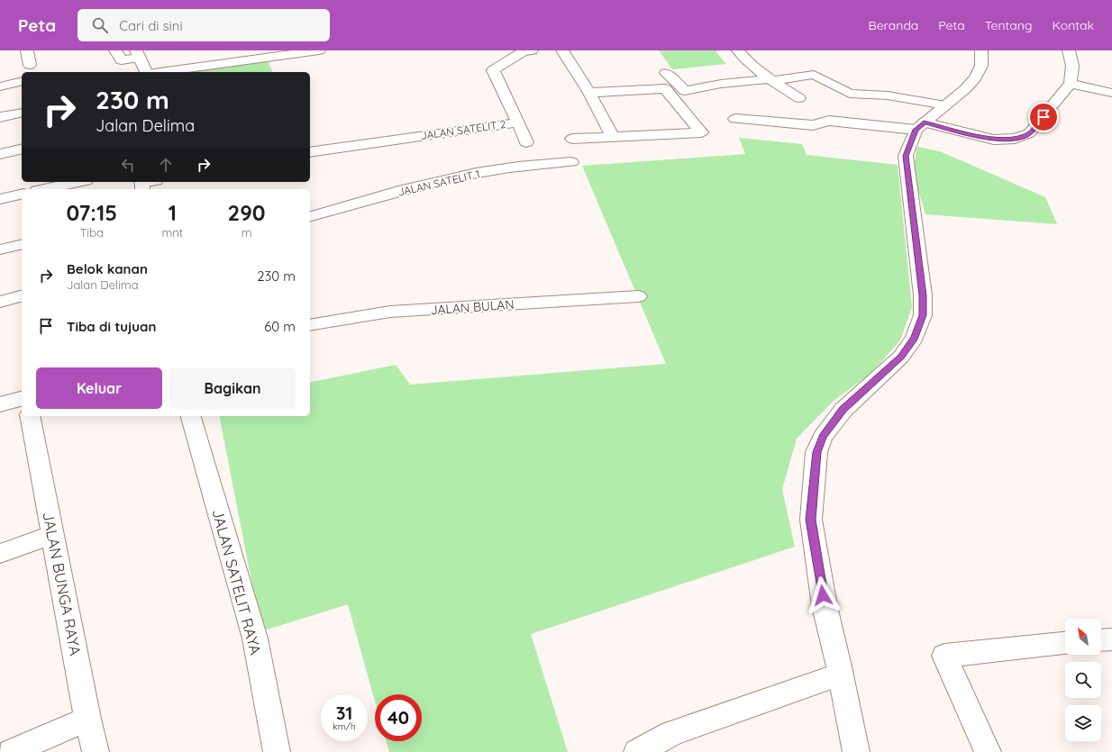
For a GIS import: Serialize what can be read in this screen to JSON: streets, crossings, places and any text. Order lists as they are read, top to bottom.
{
  "streets": {
    "street": [
      "JALAN SATELIT 2",
      "JALAN SATELIT 1",
      "JALAN BULAN",
      "JALAN SATELIT RAYA",
      "JALAN BUNGA RAYA"
    ]
  },
  "north": "top left",
  "page": {
    "header": "Peta",
    "search": "Cari di sini",
    "nav": [
      "Beranda",
      "Peta",
      "Tentang",
      "Kontak"
    ],
    "turn": ["230 m", "Jalan Delima"],
    "eta": [
      "07:15",
      "Tiba",
      "1",
      "mnt",
      "290",
      "m"
    ],
    "list": [
      {
        "name": "Belok kanan",
        "note": "Jalan Delima",
        "value": "230 m"
      },
      {
        "name": "Tiba di tujuan",
        "value": "60 m"
      }
    ],
    "buttons": ["Keluar", "Bagikan"],
    "speed": "31 km/h",
    "limit": "40"
  }
}
